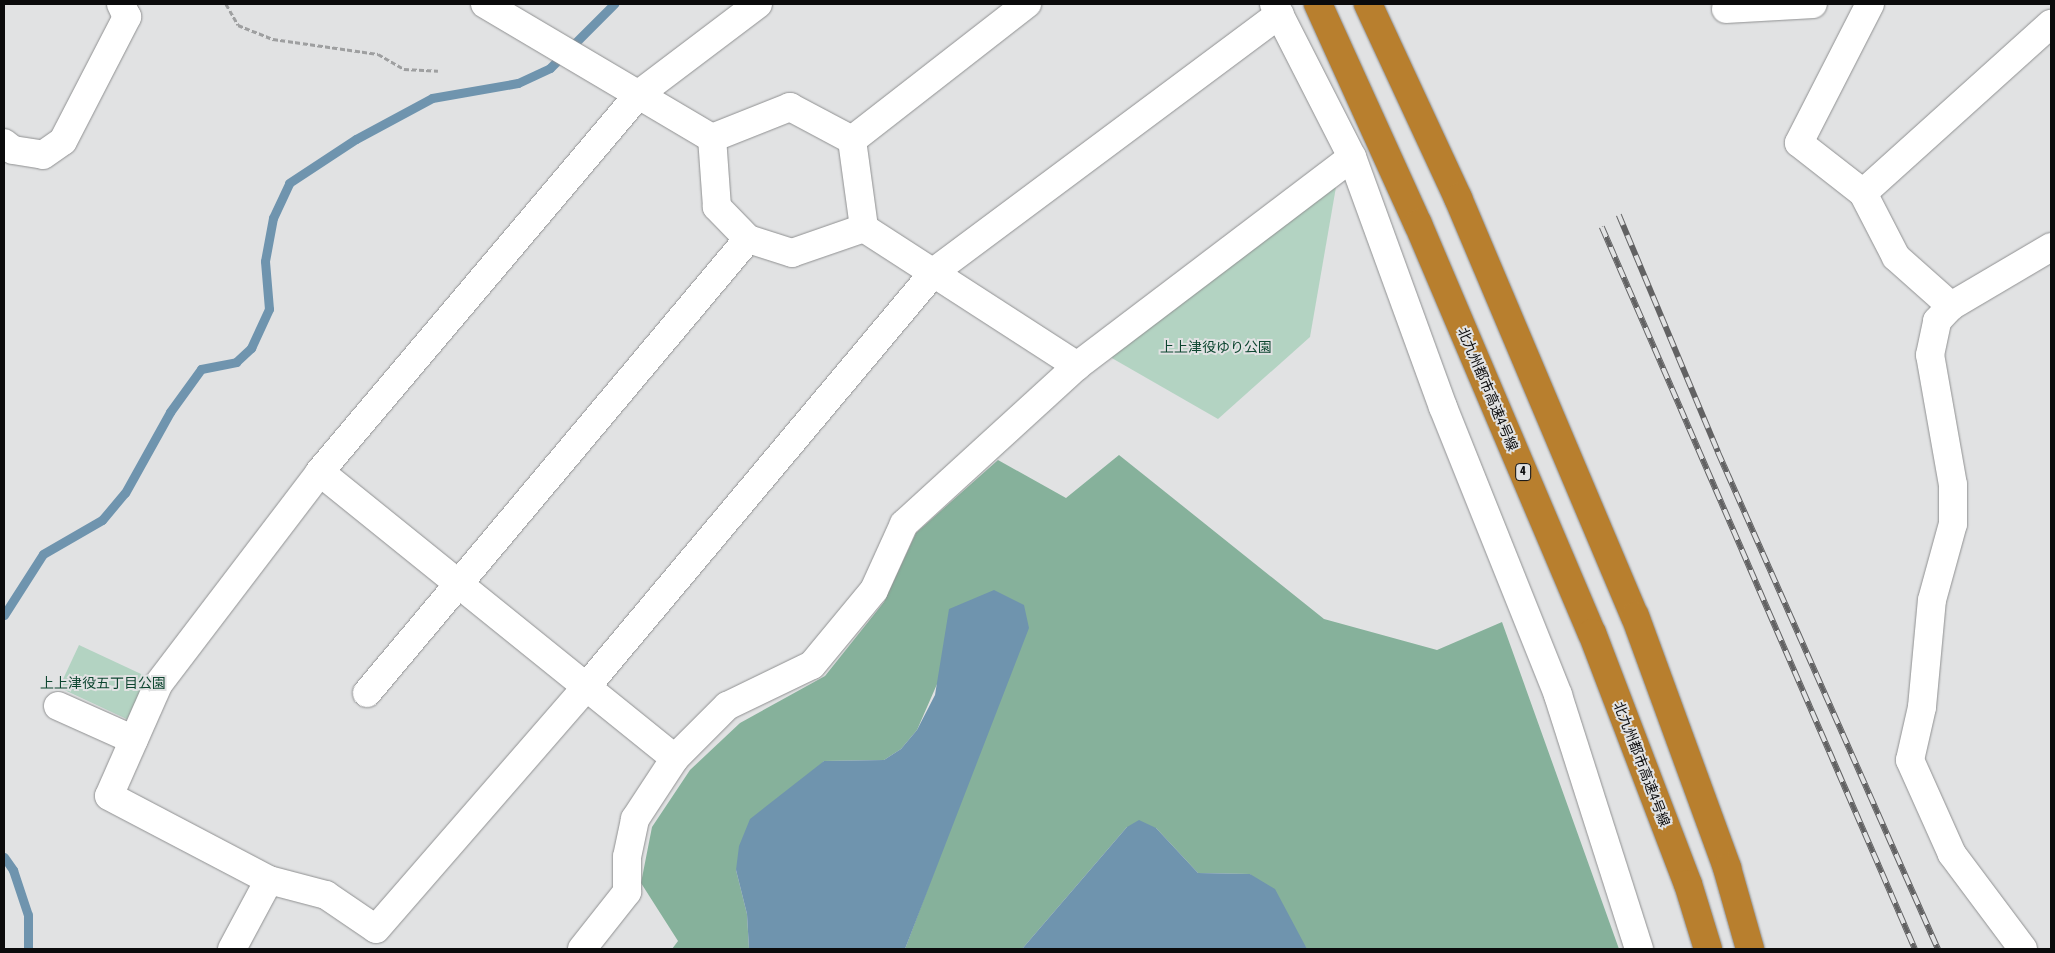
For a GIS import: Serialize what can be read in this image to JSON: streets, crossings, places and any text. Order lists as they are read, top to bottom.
{
  "streets": {
    "highway": ["北九州都市高速4号線", "4"]
  },
  "parks": ["上上津役ゆり公園", "上上津役五丁目公園"]
}
